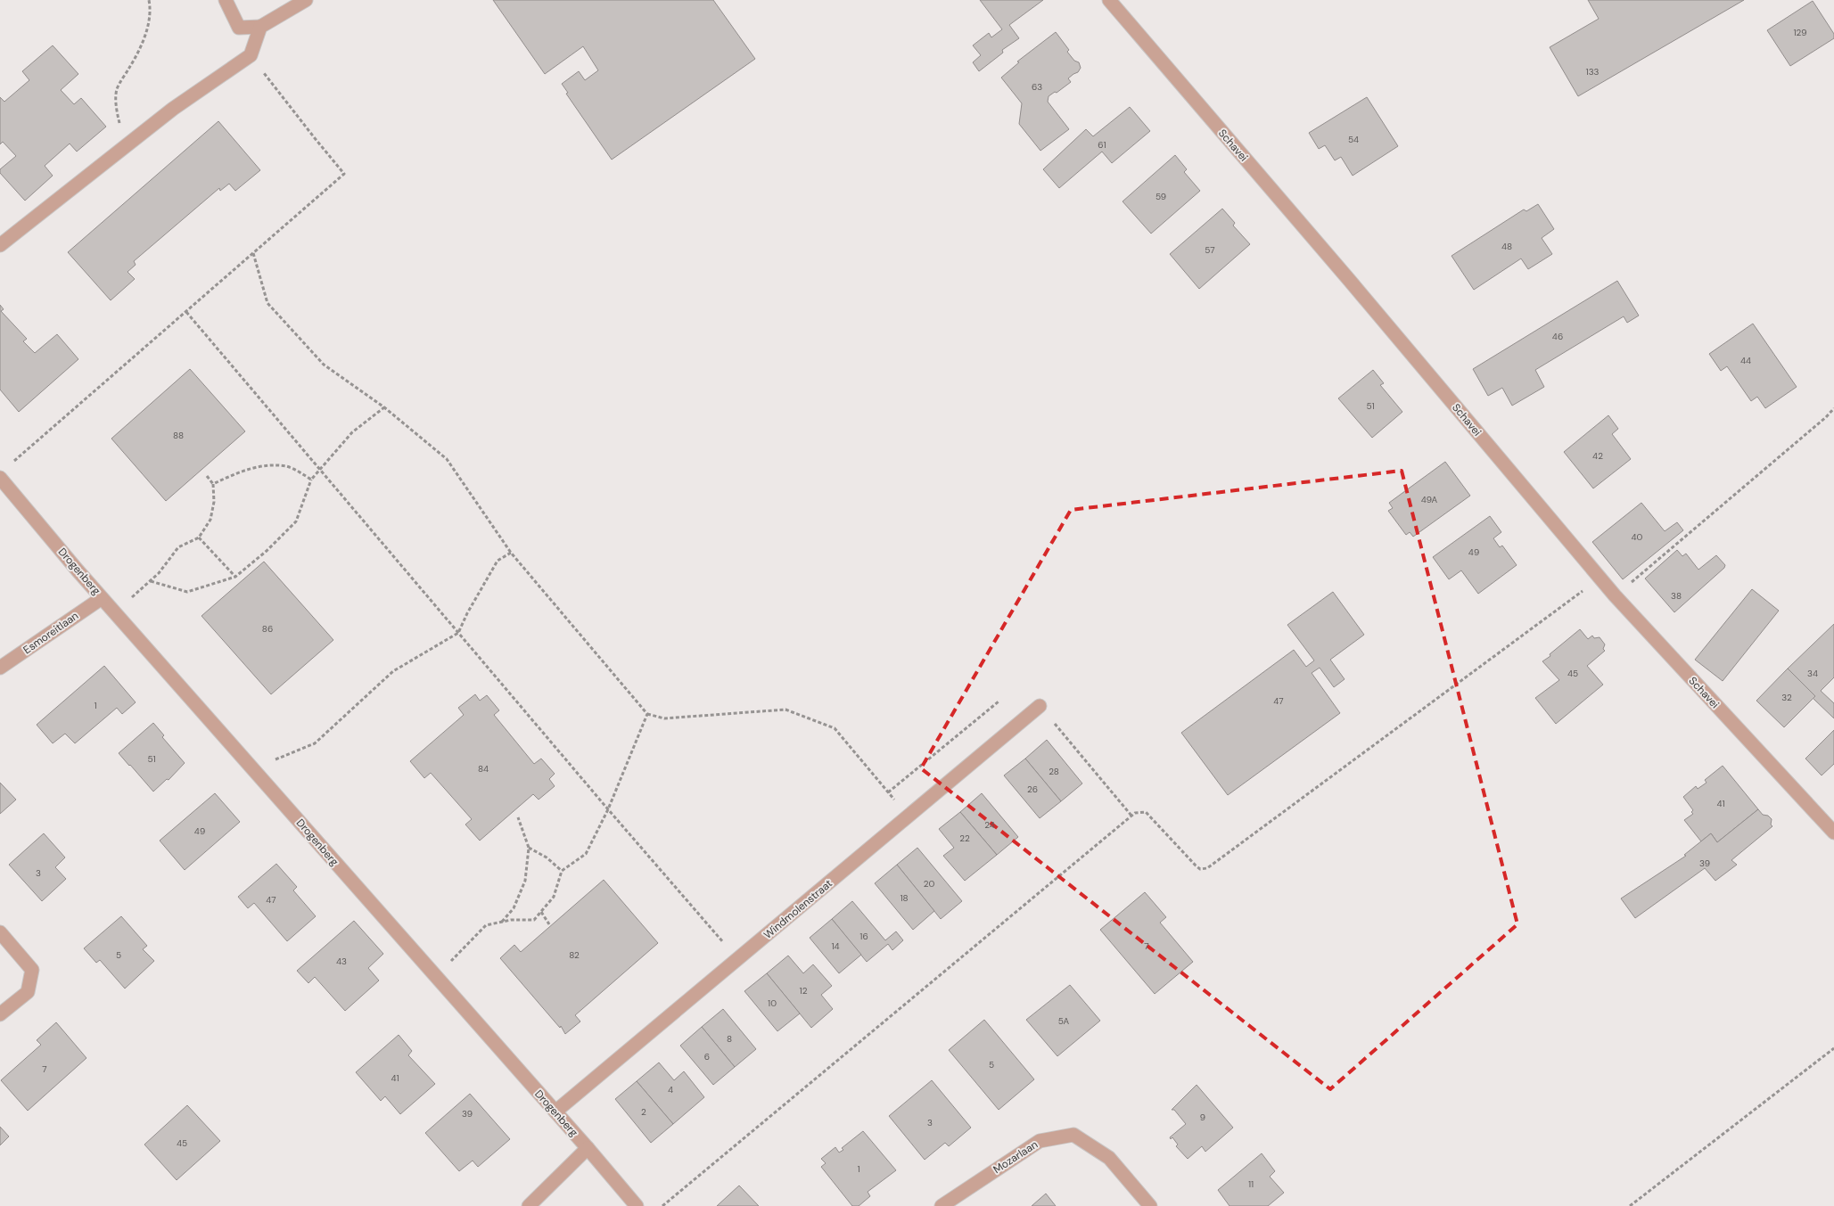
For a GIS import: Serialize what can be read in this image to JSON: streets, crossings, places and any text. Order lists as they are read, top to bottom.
{
  "streets": {
    "street": [
      "Schavei",
      "Drogenberg",
      "Esmoreitlaan",
      "Windmolenstraat",
      "Mozarlaan"
    ]
  },
  "crossings": [
    ["Drogenberg", "Esmoreitlaan"],
    ["Drogenberg", "Windmolenstraat"]
  ],
  "house_numbers": [
    "129",
    "133",
    "63",
    "54",
    "61",
    "59",
    "48",
    "57",
    "46",
    "44",
    "51",
    "88",
    "42",
    "49A",
    "40",
    "49",
    "38",
    "86",
    "45",
    "34",
    "32",
    "47",
    "1",
    "51",
    "84",
    "28",
    "26",
    "41",
    "24",
    "49",
    "22",
    "39",
    "3",
    "20",
    "18",
    "47",
    "16",
    "14",
    "7",
    "5",
    "82",
    "43",
    "12",
    "10",
    "5A",
    "8",
    "6",
    "5",
    "7",
    "41",
    "4",
    "2",
    "39",
    "9",
    "3",
    "45",
    "1",
    "11"
  ]
}
